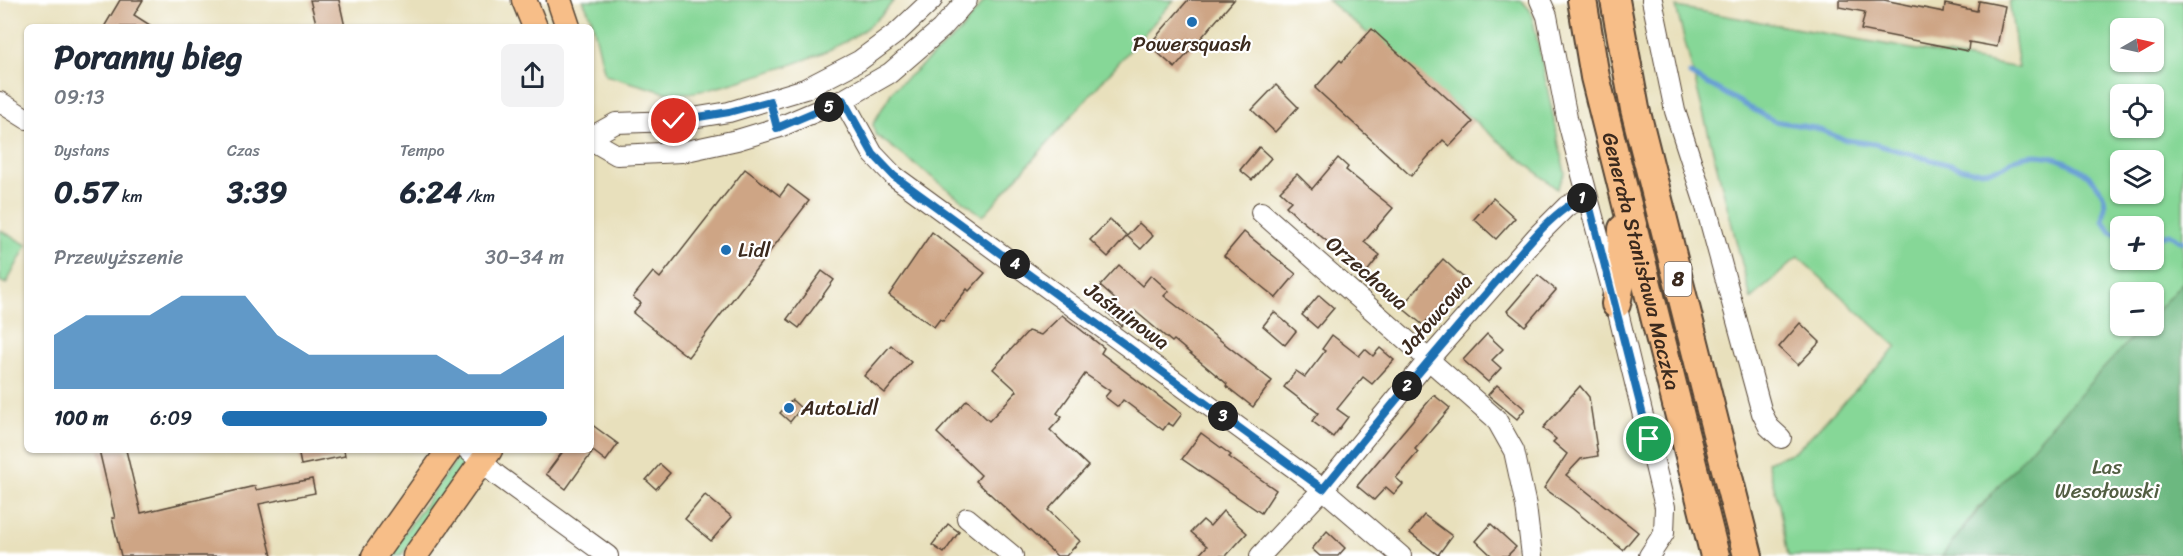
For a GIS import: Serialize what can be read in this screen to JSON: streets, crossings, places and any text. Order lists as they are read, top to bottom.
{
  "streets": {
    "highway": ["Generała Stanisława Maczka", "8"],
    "street": ["Orzechowa", "Jałowcowa", "Jaśminowa"]
  },
  "crossings": [
    ["Orzechowa", "Jałowcowa"],
    ["Jałowcowa", "Jaśminowa"]
  ],
  "parks": ["Las Wesołowski"],
  "places": ["Powersquash", "Lidl", "AutoLidl"],
  "north": "right",
  "page": {
    "map_buttons": ["+", "−"],
    "heading": ["Poranny bieg", "09:13"],
    "pins": [
      "5",
      "1",
      "4",
      "2",
      "3"
    ],
    "stats": [
      ["Dystans", "0.57 km"],
      ["Czas", "3:39"],
      ["Tempo", "6:24 /km"]
    ],
    "chart": ["Przewyższenie", "30–34 m"],
    "list": [
      {
        "name": "100 m",
        "note": "6:09"
      }
    ]
  }
}
